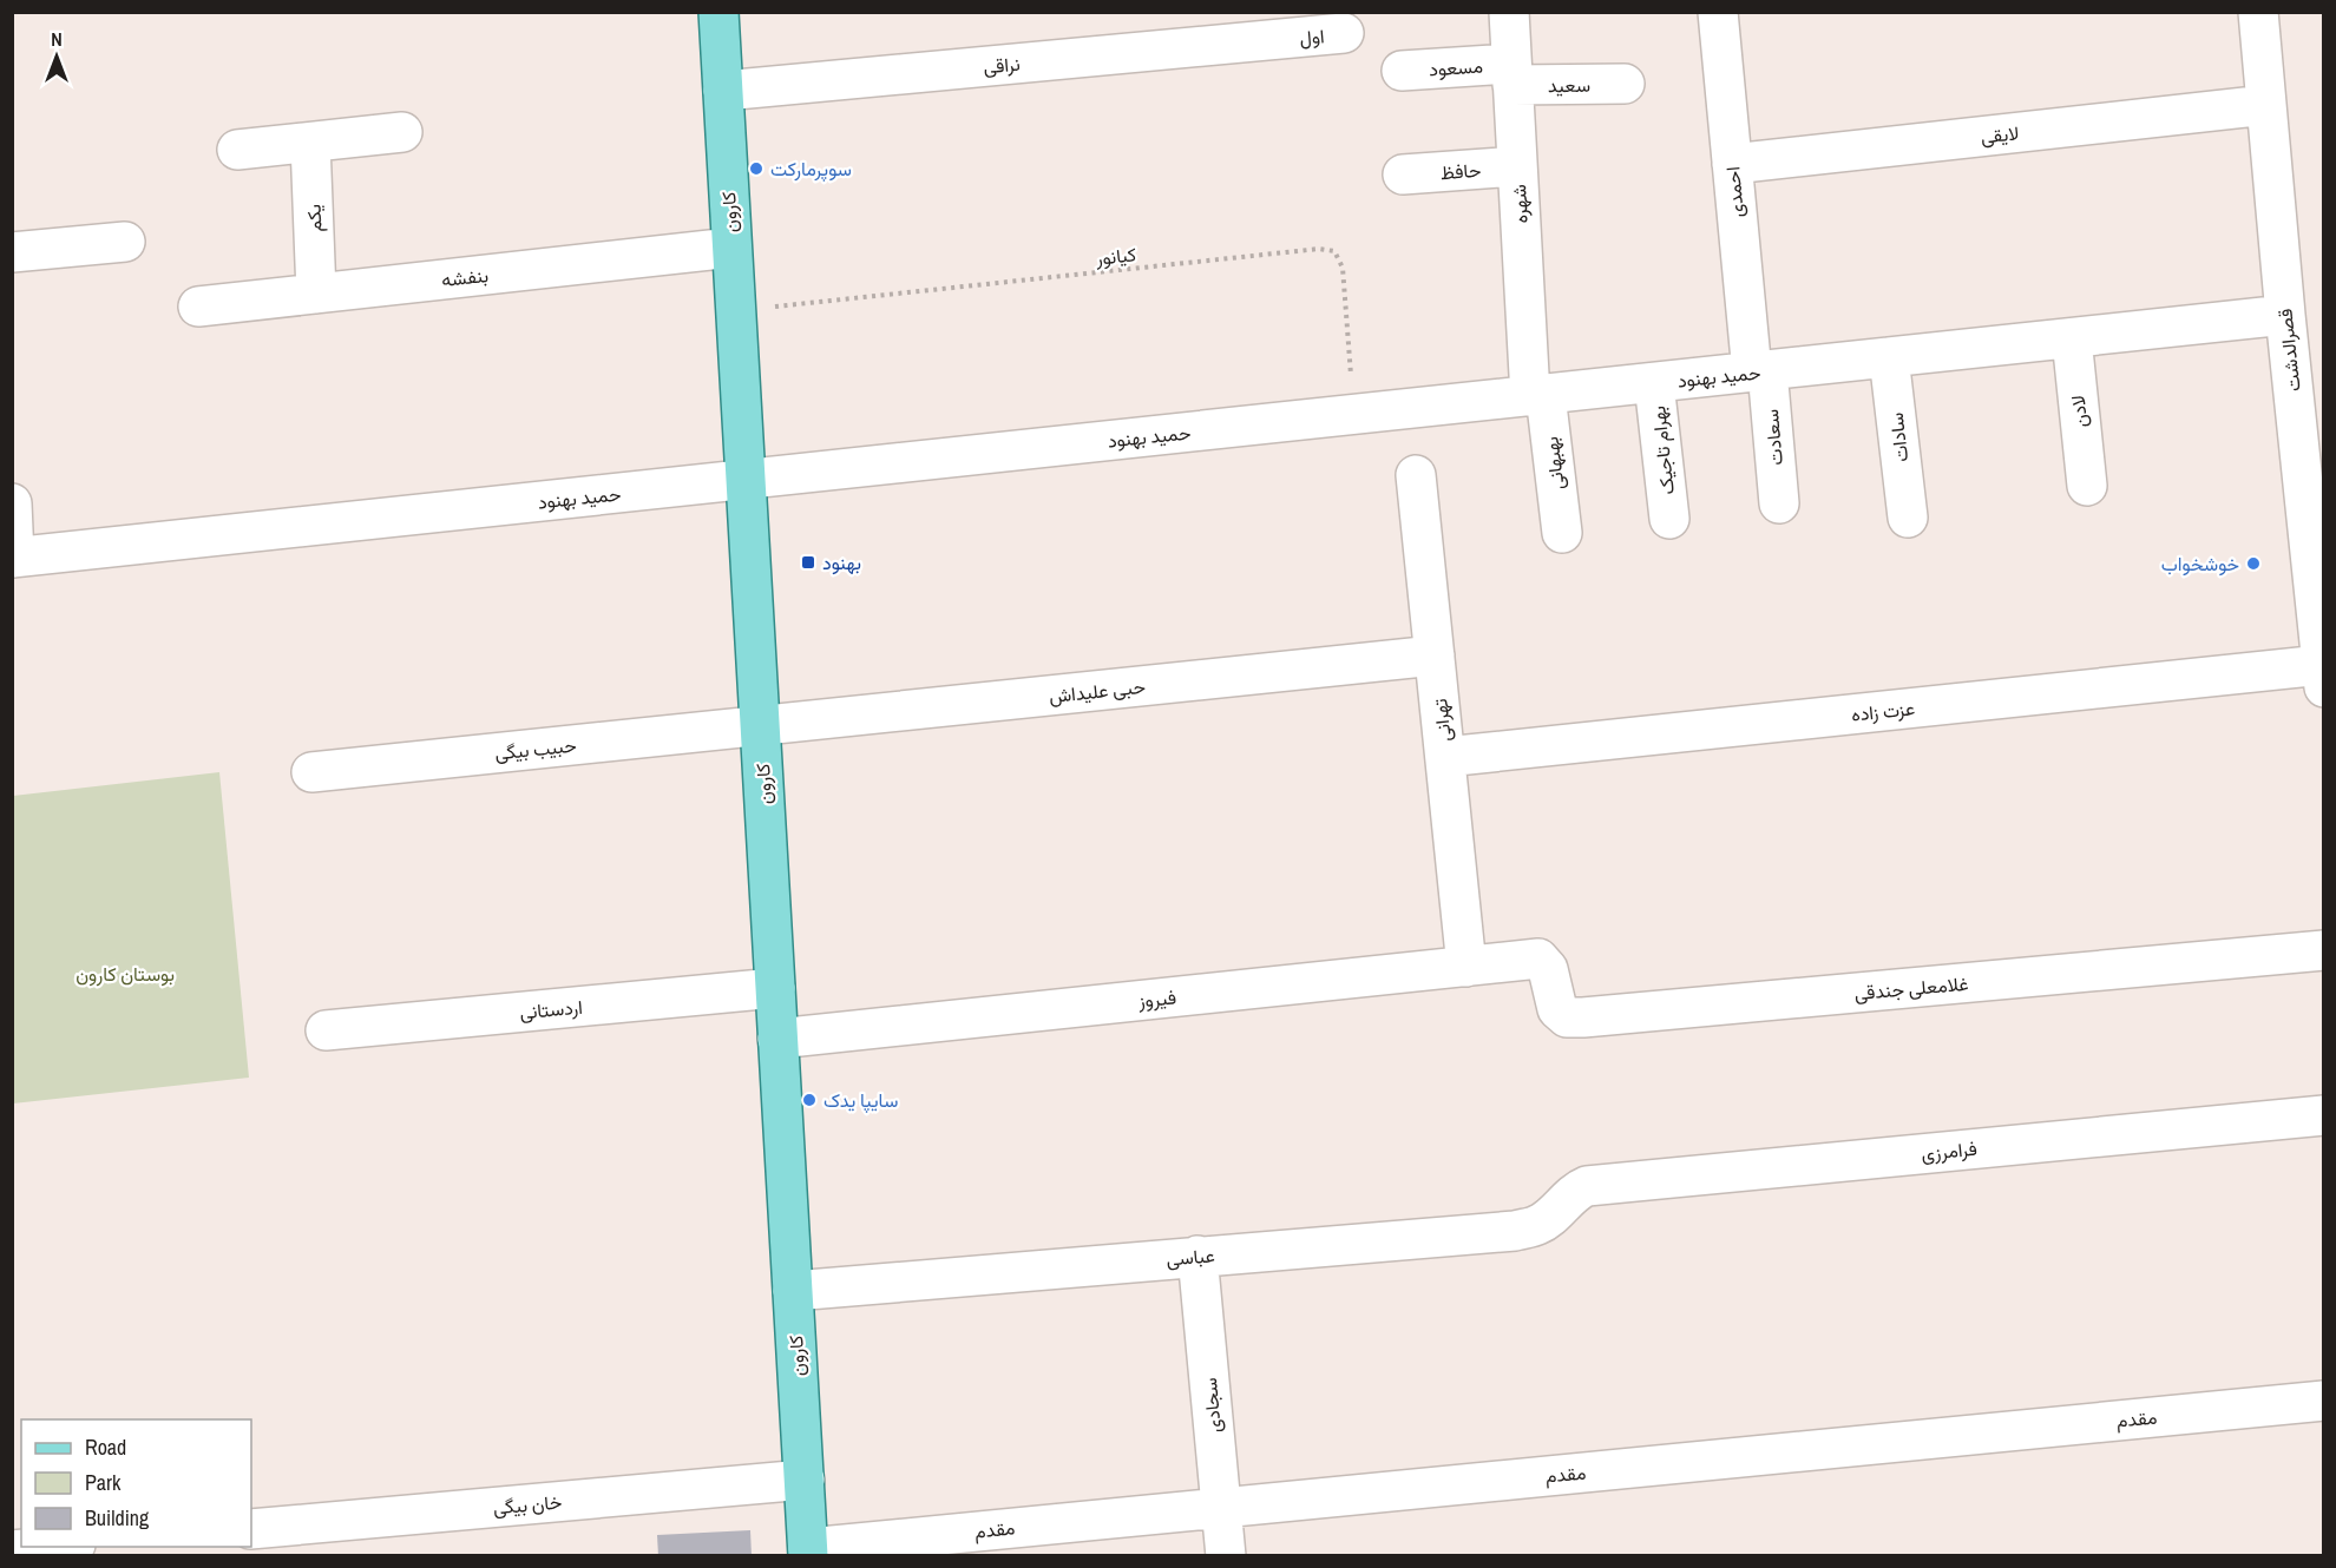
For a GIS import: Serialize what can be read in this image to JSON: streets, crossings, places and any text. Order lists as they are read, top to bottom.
{
  "streets": {
    "main road": ["کارون"],
    "street": [
      "اول",
      "نراقی",
      "مسعود",
      "سعید",
      "لایقی",
      "حافظ",
      "احمدی",
      "شهره",
      "یکم",
      "بنفشه",
      "قصرالدشت",
      "حمید بهنود",
      "لادن",
      "سعادت",
      "سادات",
      "بهرام تاجیک",
      "بهبهانی",
      "حبی علیداش",
      "عزت زاده",
      "تهرانی",
      "حبیب بیگی",
      "غلامعلی جندقی",
      "فیروز",
      "اردستانی",
      "فرامرزی",
      "عباسی",
      "سجادی",
      "مقدم",
      "خان بیگی"
    ],
    "path": ["کیانور"]
  },
  "crossings": [
    ["اول", "نراقی"],
    ["نراقی", "کارون"],
    ["مسعود", "سعید"],
    ["مسعود", "شهره"],
    ["سعید", "شهره"],
    ["لایقی", "احمدی"],
    ["لایقی", "قصرالدشت"],
    ["حافظ", "شهره"],
    ["احمدی", "حمید بهنود"],
    ["احمدی", "سعادت"],
    ["شهره", "حمید بهنود"],
    ["شهره", "بهبهانی"],
    ["کارون", "کیانور"],
    ["کارون", "بنفشه"],
    ["کارون", "حمید بهنود"],
    ["کارون", "حبی علیداش"],
    ["کارون", "حبیب بیگی"],
    ["کارون", "فیروز"],
    ["کارون", "اردستانی"],
    ["کارون", "عباسی"],
    ["کارون", "مقدم"],
    ["کارون", "خان بیگی"],
    ["یکم", "بنفشه"],
    ["کیانور", "حمید بهنود"],
    ["قصرالدشت", "حمید بهنود"],
    ["قصرالدشت", "عزت زاده"],
    ["حمید بهنود", "لادن"],
    ["حمید بهنود", "سعادت"],
    ["حمید بهنود", "سادات"],
    ["حمید بهنود", "بهرام تاجیک"],
    ["حمید بهنود", "بهبهانی"],
    ["حبی علیداش", "تهرانی"],
    ["حبی علیداش", "حبیب بیگی"],
    ["عزت زاده", "تهرانی"],
    ["تهرانی", "فیروز"],
    ["غلامعلی جندقی", "فیروز"],
    ["فرامرزی", "عباسی"],
    ["عباسی", "سجادی"],
    ["سجادی", "مقدم"]
  ],
  "parks": ["بوستان کارون"],
  "places": {
    "other": ["سوپرمارکت", "خوشخواب", "سایپا یدک"],
    "transit": ["بهنود"]
  },
  "legend": ["Road", "Park", "Building"],
  "north": "top"
}
